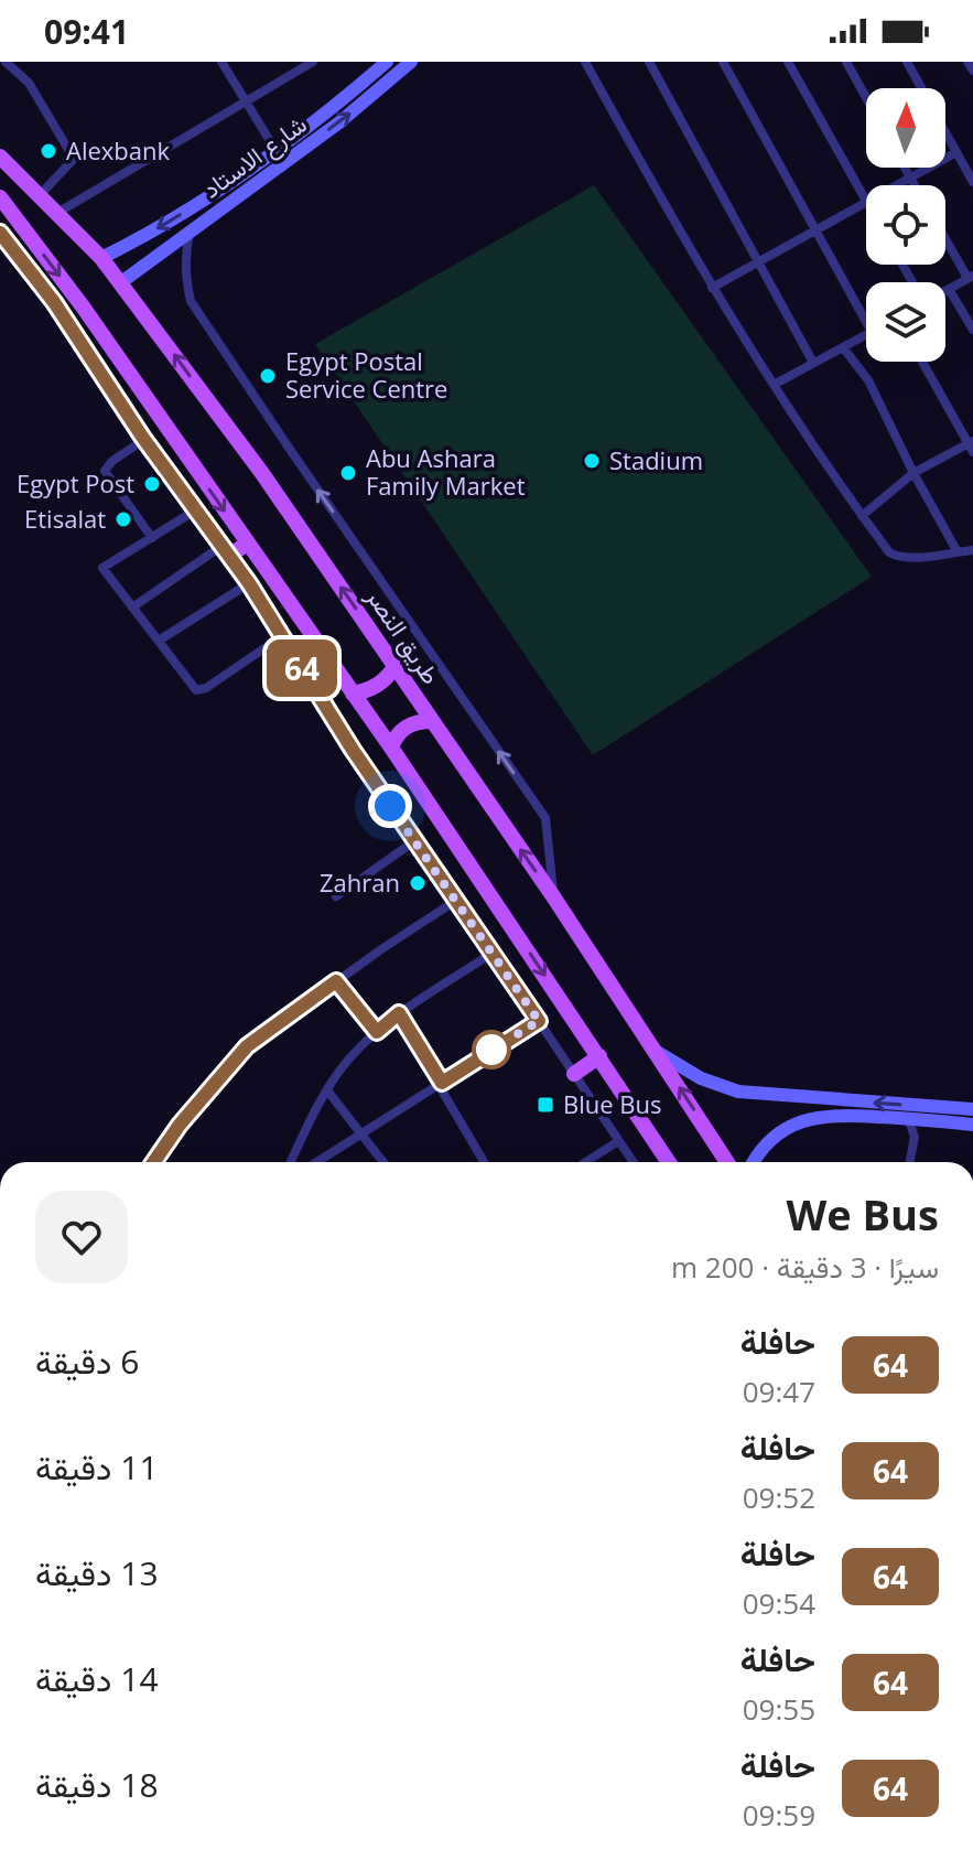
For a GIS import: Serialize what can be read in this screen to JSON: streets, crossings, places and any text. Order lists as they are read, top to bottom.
{
  "streets": {
    "main road": ["شارع الاستاد", "طريق النصر"]
  },
  "crossings": [
    ["شارع الاستاد", "طريق النصر"]
  ],
  "places": {
    "other": [
      "Alexbank",
      "Egypt Postal Service Centre",
      "Stadium",
      "Abu Ashara Family Market",
      "Egypt Post",
      "Etisalat",
      "Zahran"
    ],
    "transit": ["Blue Bus"]
  },
  "lines": ["bus line 64"],
  "north": "top",
  "page": {
    "status": "09:41",
    "on_map": "64",
    "heading": ["We Bus", "سيرًا · 3 دقيقة · 200 m"],
    "list": [
      {
        "mark": "64",
        "name": "حافلة",
        "note": "09:47",
        "value": "6 دقيقة"
      },
      {
        "mark": "64",
        "name": "حافلة",
        "note": "09:52",
        "value": "11 دقيقة"
      },
      {
        "mark": "64",
        "name": "حافلة",
        "note": "09:54",
        "value": "13 دقيقة"
      },
      {
        "mark": "64",
        "name": "حافلة",
        "note": "09:55",
        "value": "14 دقيقة"
      },
      {
        "mark": "64",
        "name": "حافلة",
        "note": "09:59",
        "value": "18 دقيقة"
      }
    ]
  }
}
